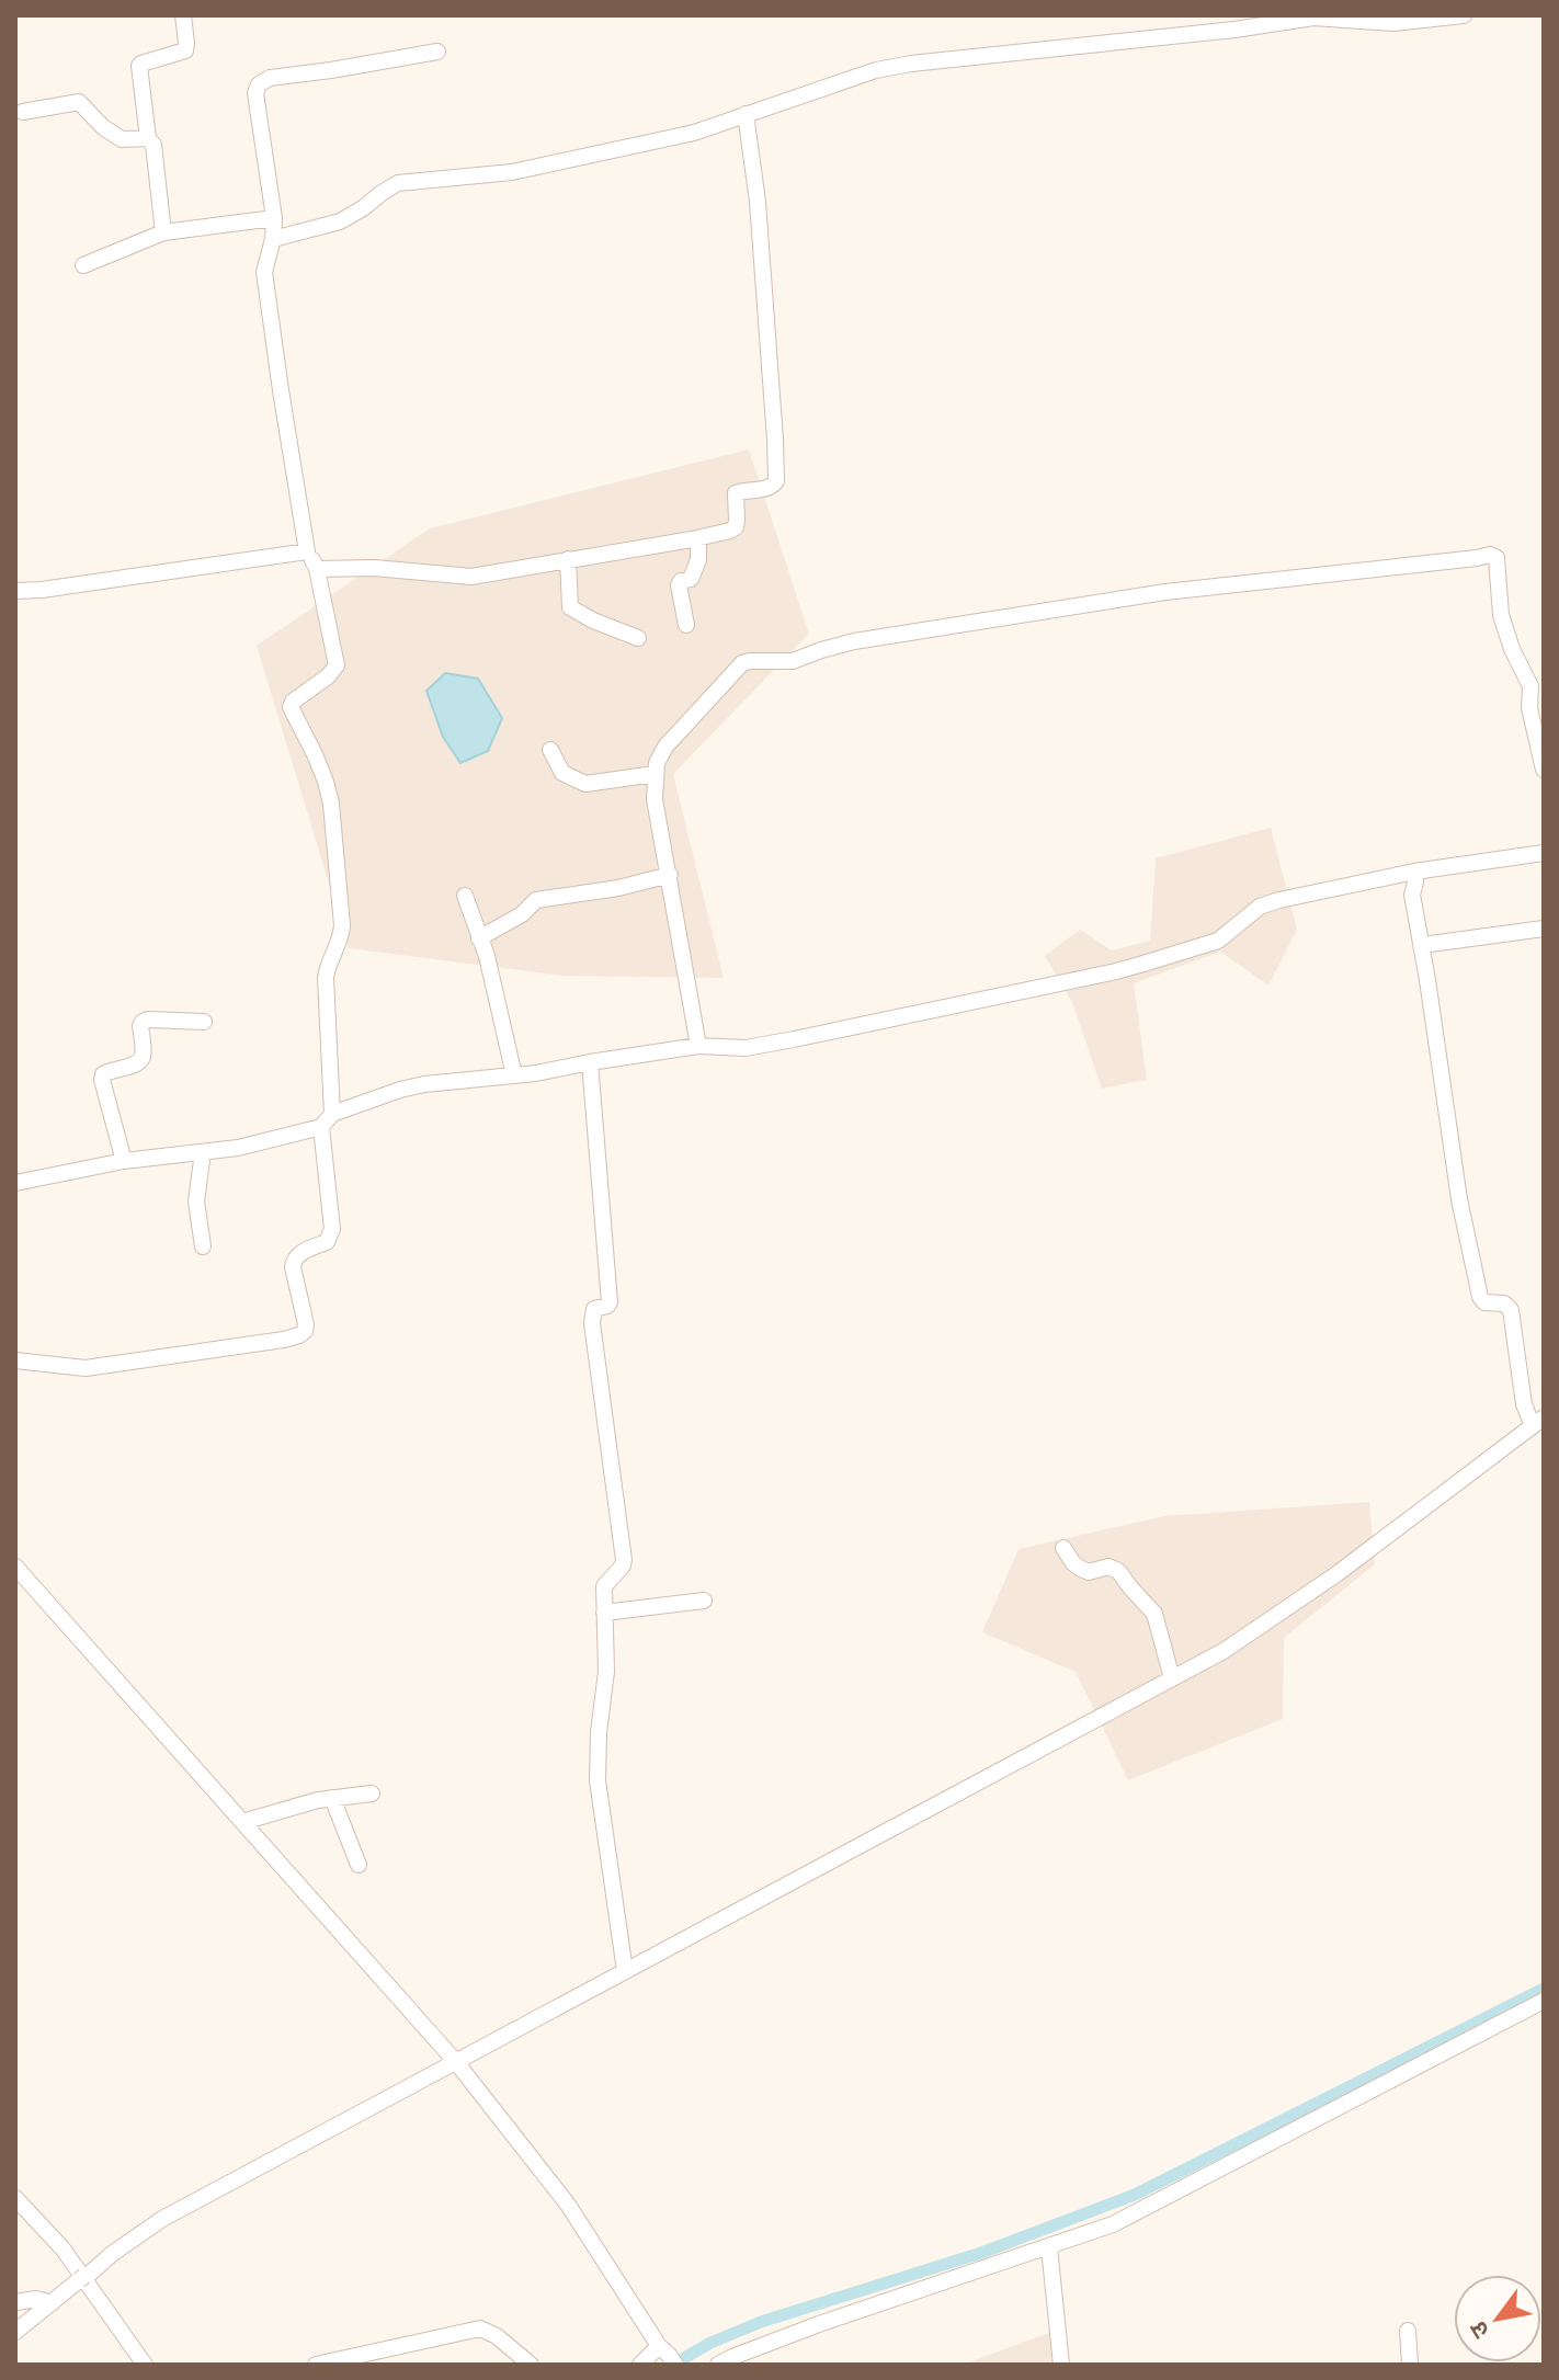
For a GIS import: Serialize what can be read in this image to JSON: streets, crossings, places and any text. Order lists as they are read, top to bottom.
{
  "north": "bottom left"
}
